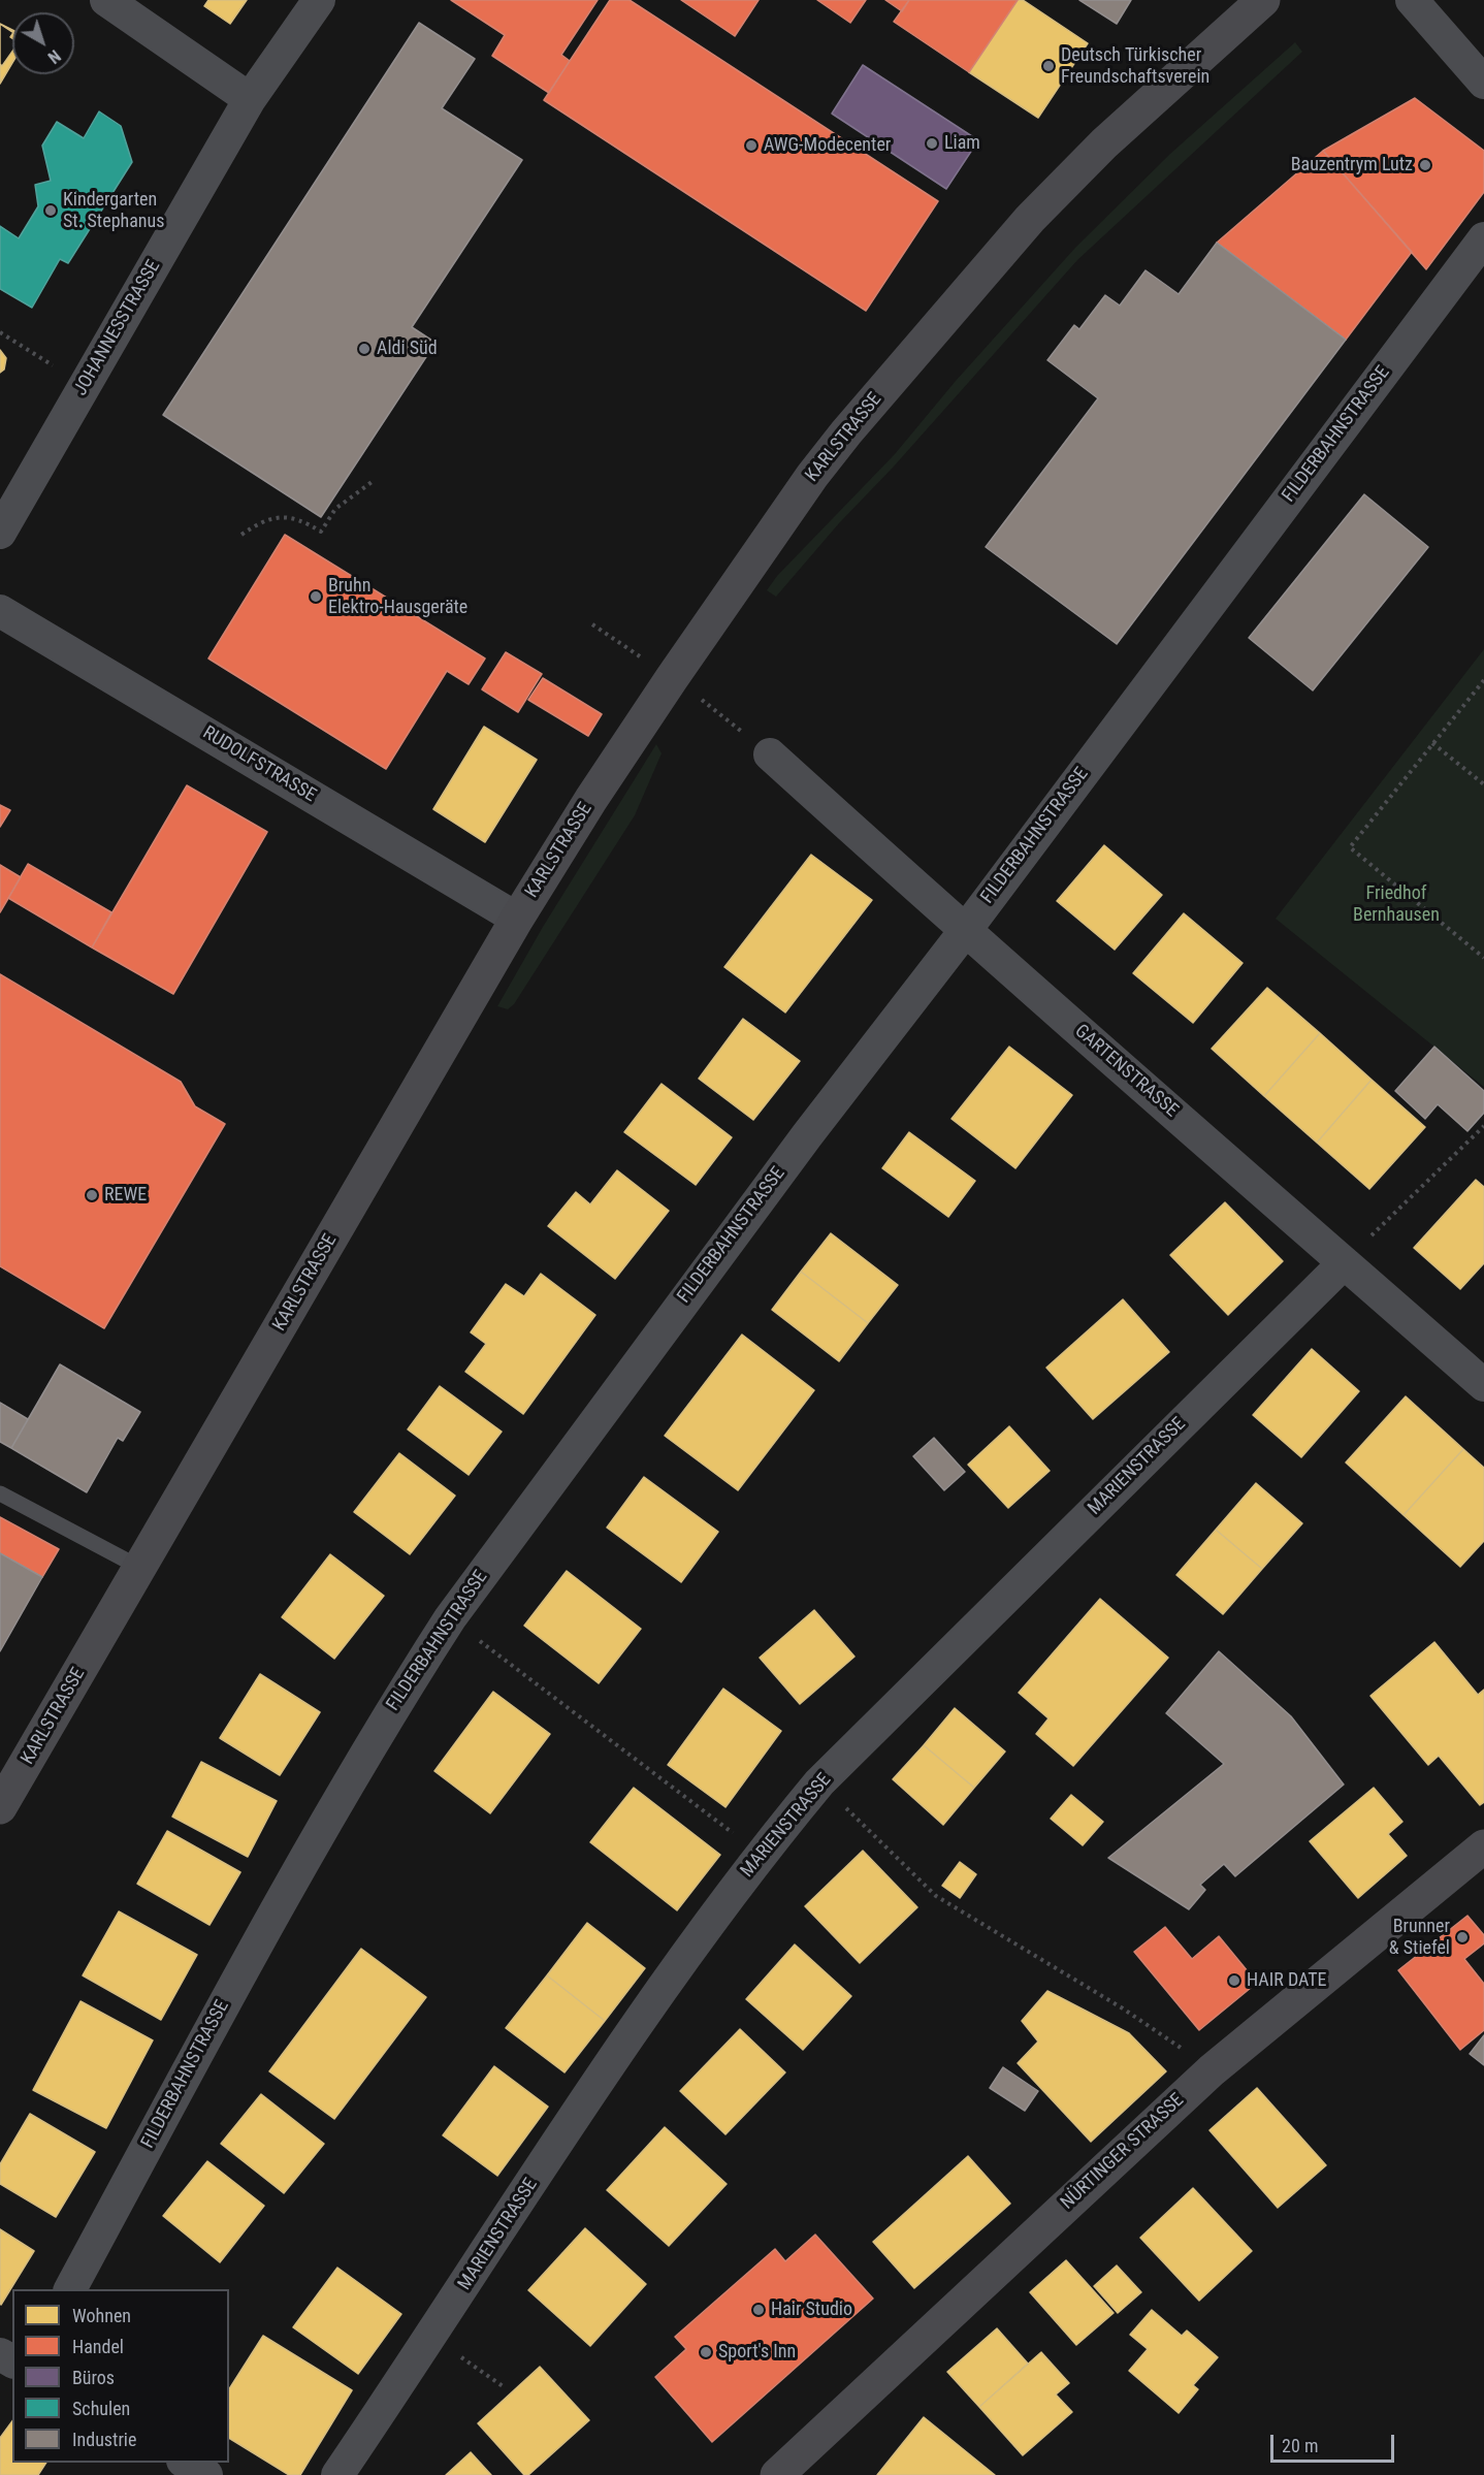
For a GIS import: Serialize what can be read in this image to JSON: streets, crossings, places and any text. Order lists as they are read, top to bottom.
{
  "streets": {
    "main road": ["KARLSTRASSE", "NÜRTINGER STRASSE"],
    "street": [
      "JOHANNESSTRASSE",
      "FILDERBAHNSTRASSE",
      "RUDOLFSTRASSE",
      "GARTENSTRASSE",
      "MARIENSTRASSE"
    ]
  },
  "crossings": [
    ["FILDERBAHNSTRASSE", "GARTENSTRASSE"],
    ["KARLSTRASSE", "RUDOLFSTRASSE"],
    ["GARTENSTRASSE", "MARIENSTRASSE"]
  ],
  "parks": ["Friedhof Bernhausen"],
  "places": [
    "Deutsch Türkischer Freundschaftsverein",
    "Liam",
    "AWG-Modecenter",
    "Bauzentrym Lutz",
    "Kindergarten St. Stephanus",
    "Aldi Süd",
    "Bruhn Elektro-Hausgeräte",
    "REWE",
    "Brunner & Stiefel",
    "HAIR DATE",
    "Hair Studio",
    "Sport's Inn"
  ],
  "legend": [
    "Wohnen",
    "Handel",
    "Büros",
    "Schulen",
    "Industrie"
  ],
  "scale_bar": "20 m",
  "north": "bottom right"
}
